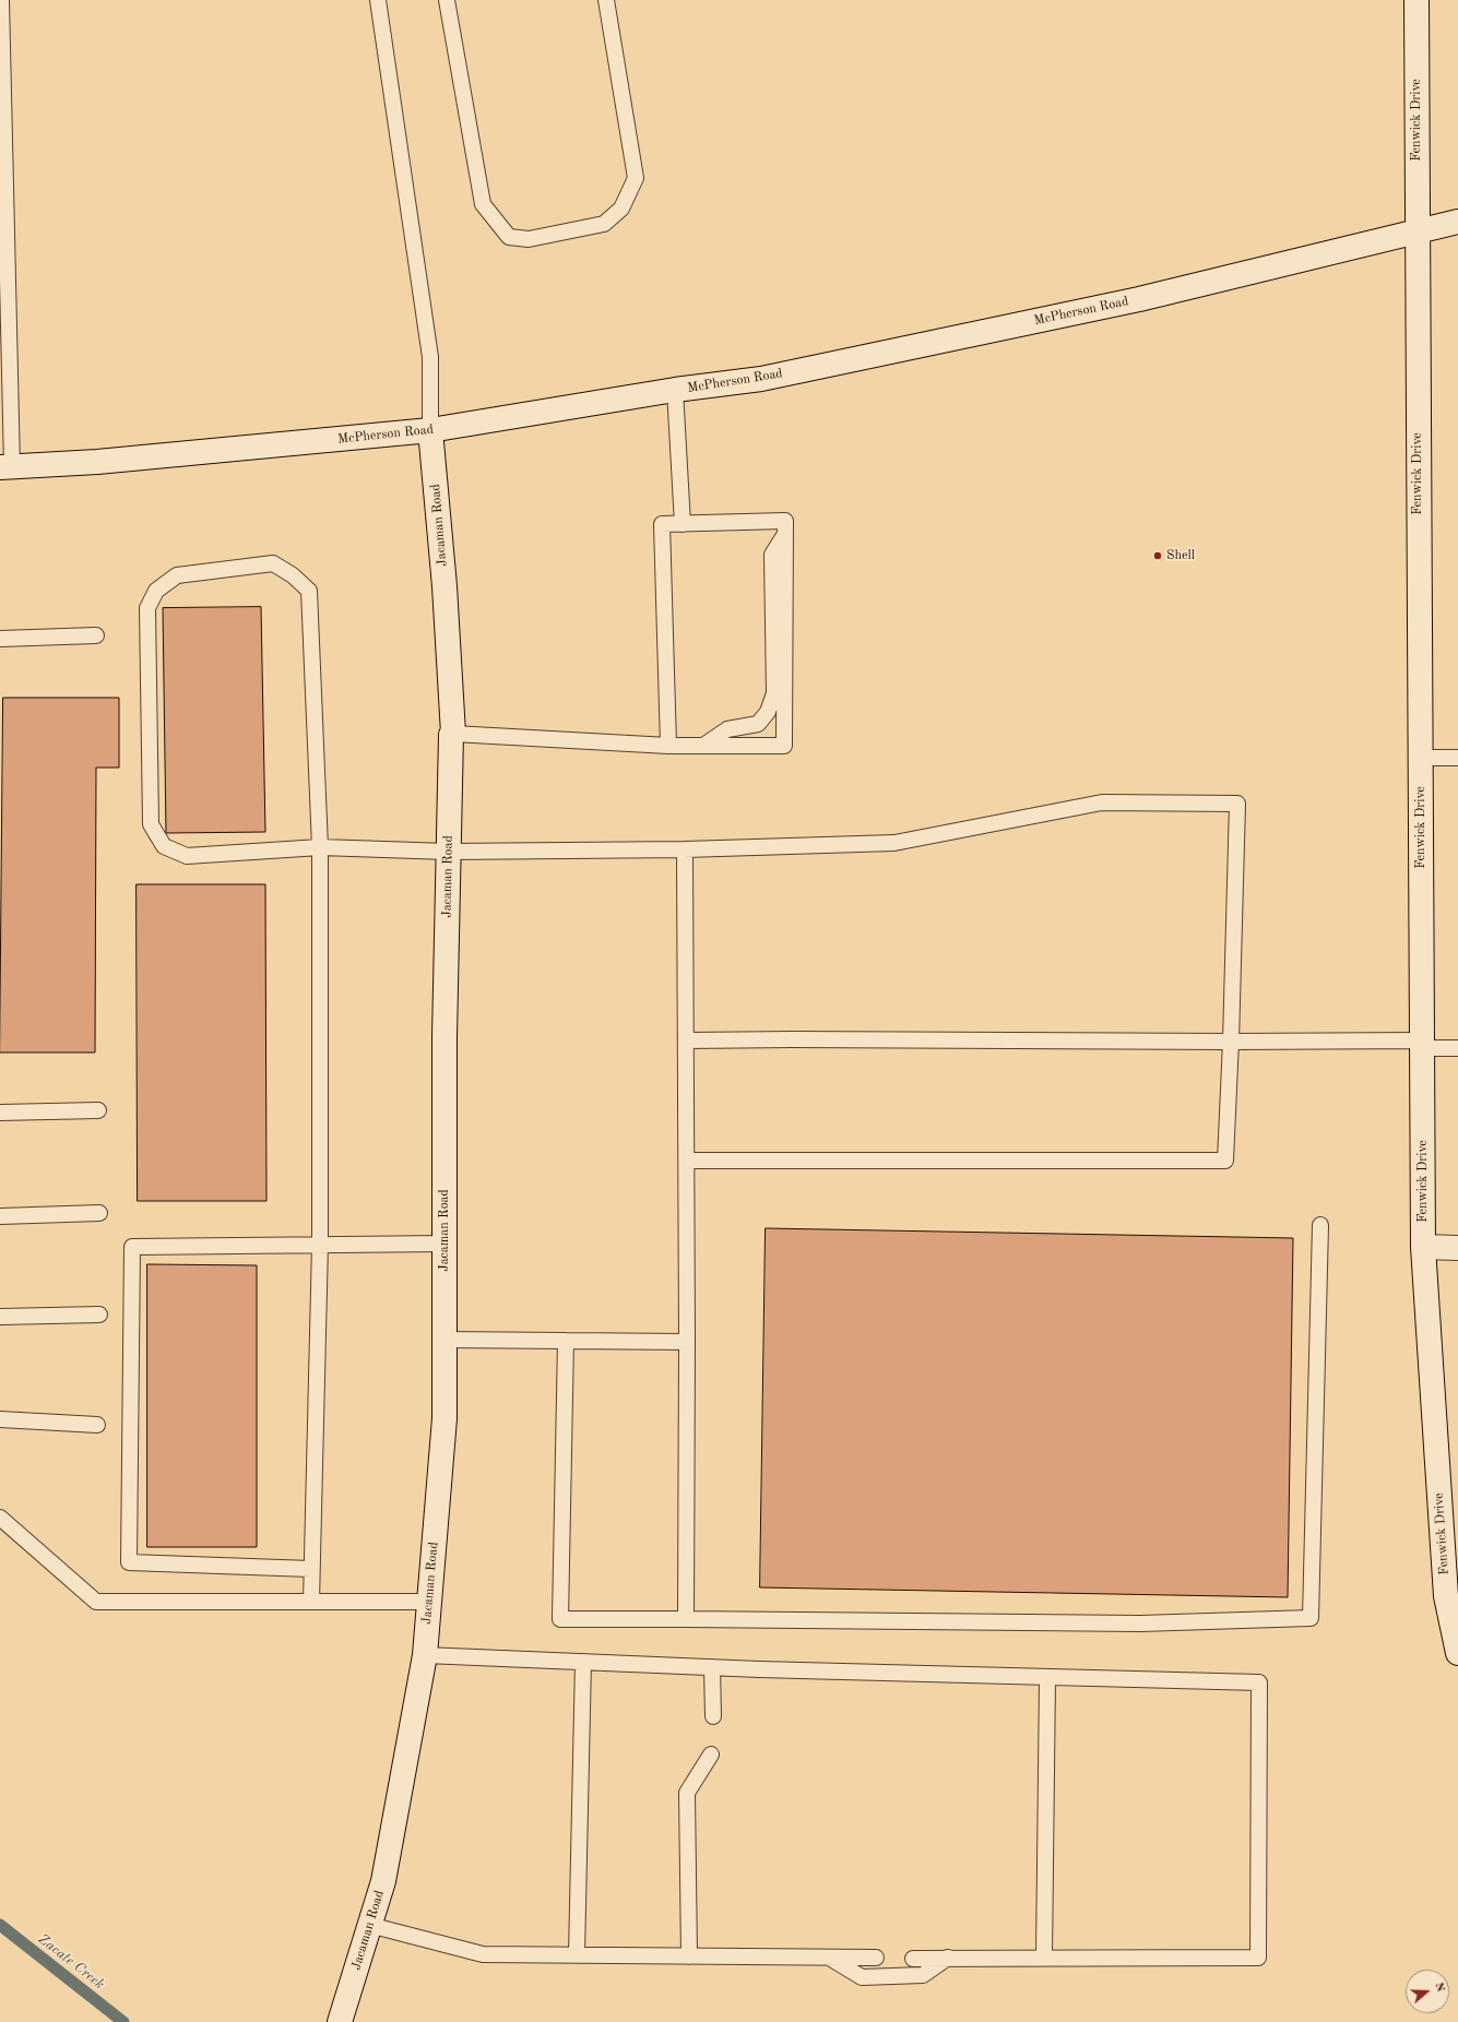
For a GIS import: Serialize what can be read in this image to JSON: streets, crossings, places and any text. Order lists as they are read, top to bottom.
{
  "streets": {
    "main road": ["Fenwick Drive", "McPherson Road", "Jacaman Road"]
  },
  "crossings": [
    ["Fenwick Drive", "McPherson Road"],
    ["McPherson Road", "Jacaman Road"]
  ],
  "water": ["Zacate Creek"],
  "places": ["Shell"],
  "north": "right"
}
